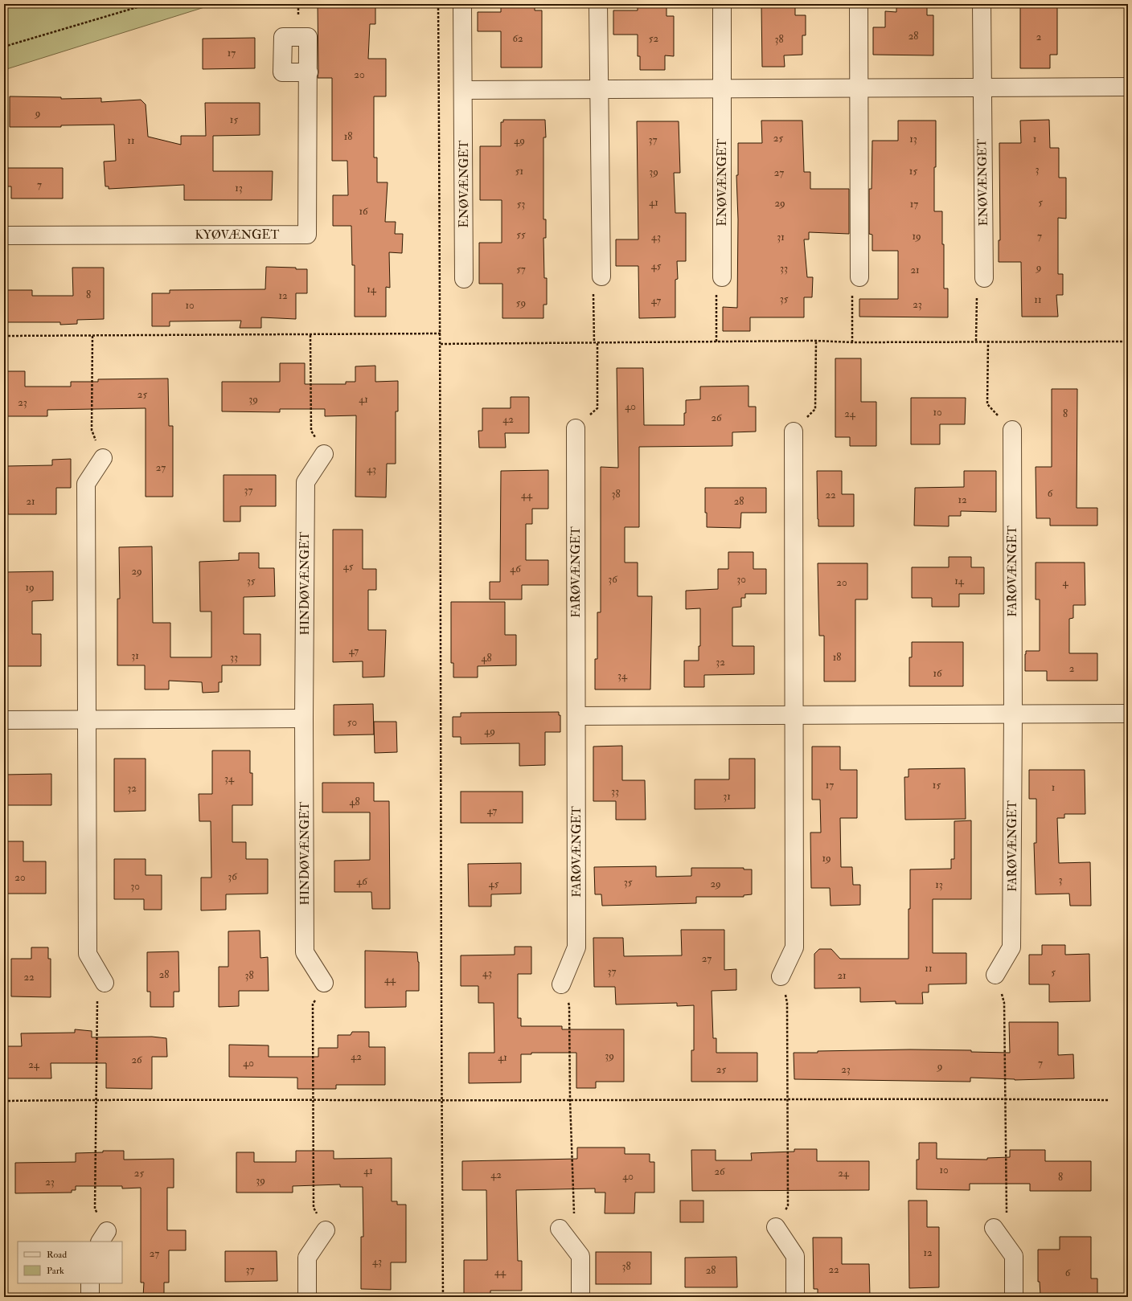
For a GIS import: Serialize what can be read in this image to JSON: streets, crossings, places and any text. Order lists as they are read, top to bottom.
{
  "streets": {
    "street": [
      "ENØVÆNGET",
      "KYØVÆNGET",
      "FARØVÆNGET",
      "HINDØVÆNGET"
    ]
  },
  "house_numbers": [
    "28",
    "2",
    "62",
    "52",
    "38",
    "17",
    "20",
    "9",
    "15",
    "18",
    "25",
    "13",
    "1",
    "37",
    "11",
    "49",
    "3",
    "51",
    "15",
    "39",
    "27",
    "7",
    "13",
    "41",
    "5",
    "29",
    "53",
    "17",
    "16",
    "55",
    "19",
    "7",
    "43",
    "31",
    "45",
    "9",
    "33",
    "57",
    "21",
    "14",
    "8",
    "12",
    "35",
    "11",
    "47",
    "59",
    "23",
    "10",
    "25",
    "39",
    "41",
    "23",
    "40",
    "10",
    "24",
    "8",
    "26",
    "42",
    "27",
    "43",
    "37",
    "6",
    "38",
    "44",
    "22",
    "12",
    "21",
    "28",
    "45",
    "46",
    "29",
    "36",
    "30",
    "35",
    "14",
    "20",
    "4",
    "19",
    "47",
    "31",
    "33",
    "18",
    "48",
    "32",
    "2",
    "16",
    "34",
    "50",
    "49",
    "34",
    "17",
    "15",
    "1",
    "32",
    "33",
    "31",
    "48",
    "47",
    "19",
    "36",
    "20",
    "3",
    "46",
    "35",
    "45",
    "29",
    "13",
    "30",
    "27",
    "11",
    "37",
    "5",
    "43",
    "28",
    "38",
    "21",
    "22",
    "44",
    "39",
    "42",
    "41",
    "26",
    "40",
    "7",
    "24",
    "9",
    "25",
    "23",
    "10",
    "41",
    "26",
    "25",
    "24",
    "42",
    "40",
    "8",
    "39",
    "23",
    "12",
    "27",
    "43",
    "38",
    "37",
    "22",
    "28",
    "44",
    "6"
  ],
  "legend": ["Road", "Park"]
}
